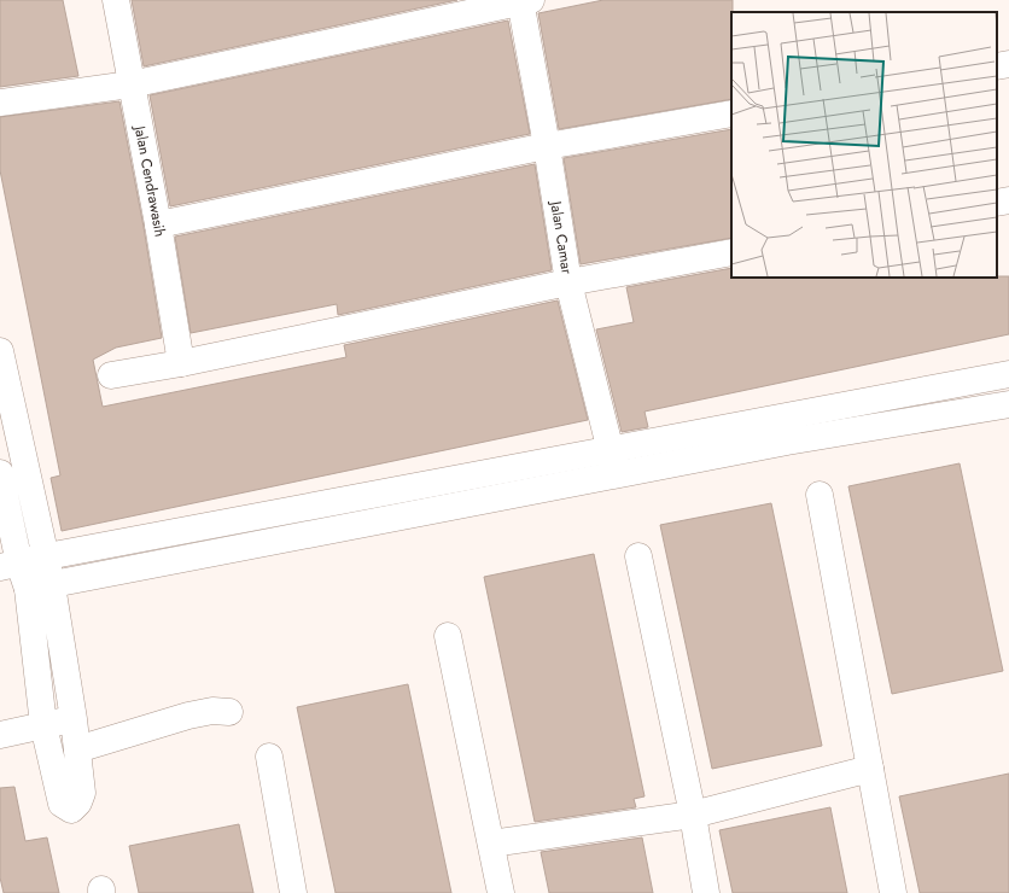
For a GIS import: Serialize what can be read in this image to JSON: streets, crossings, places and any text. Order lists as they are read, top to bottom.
{
  "streets": {
    "street": ["Jalan Cendrawasih", "Jalan Camar"]
  }
}
